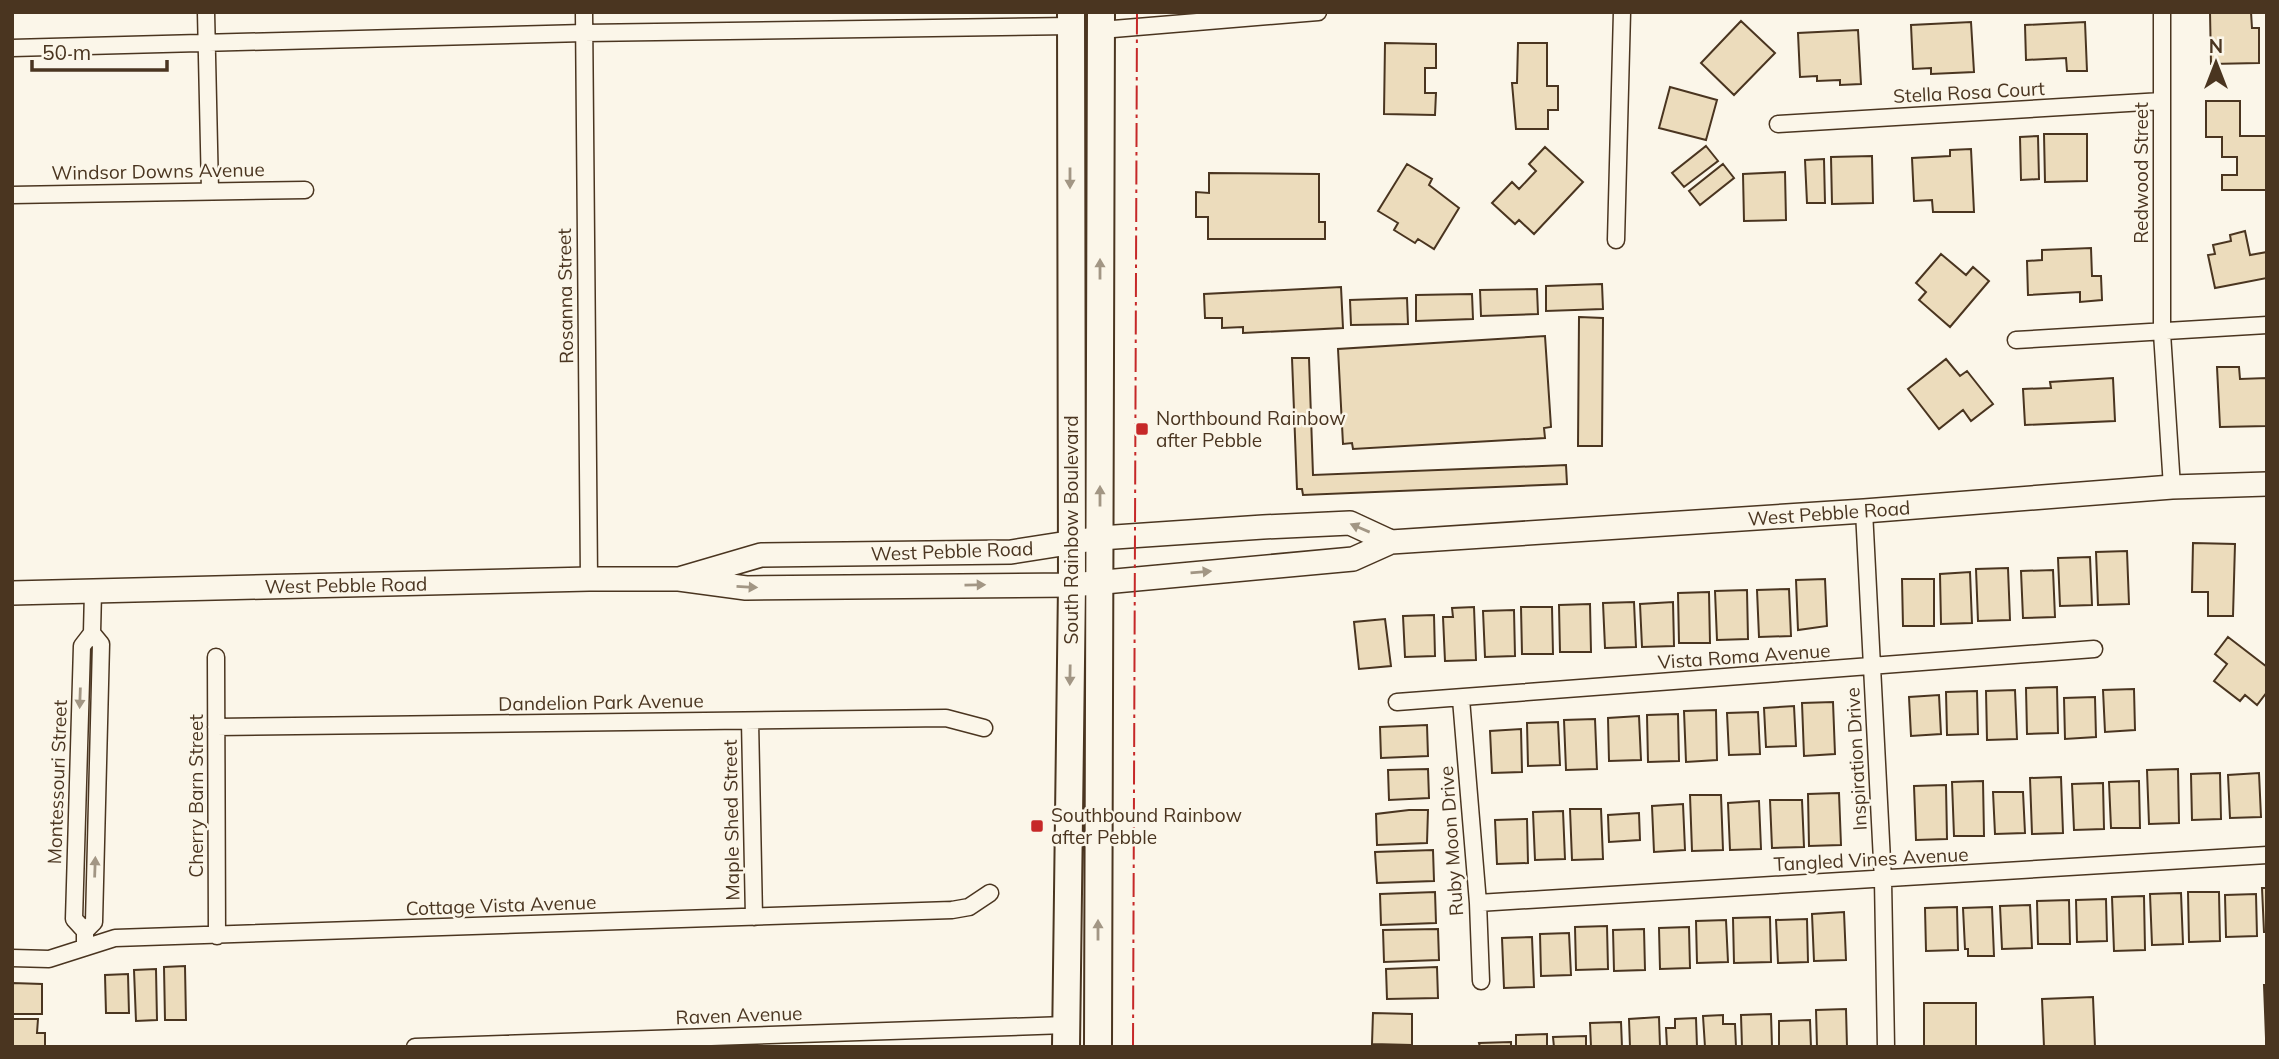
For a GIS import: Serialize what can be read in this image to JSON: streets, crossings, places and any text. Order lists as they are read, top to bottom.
{
  "streets": {
    "main road": ["South Rainbow Boulevard"],
    "street": [
      "Stella Rosa Court",
      "Windsor Downs Avenue",
      "Redwood Street",
      "Rosanna Street",
      "West Pebble Road",
      "Vista Roma Avenue",
      "Dandelion Park Avenue",
      "Inspiration Drive",
      "Montessouri Street",
      "Cherry Barn Street",
      "Maple Shed Street",
      "Ruby Moon Drive",
      "Tangled Vines Avenue",
      "Cottage Vista Avenue",
      "Raven Avenue"
    ]
  },
  "crossings": [
    ["Stella Rosa Court", "Redwood Street"],
    ["Redwood Street", "West Pebble Road"],
    ["Rosanna Street", "West Pebble Road"],
    ["West Pebble Road", "South Rainbow Boulevard"],
    ["West Pebble Road", "Inspiration Drive"],
    ["West Pebble Road", "Montessouri Street"],
    ["South Rainbow Boulevard", "Raven Avenue"],
    ["Vista Roma Avenue", "Inspiration Drive"],
    ["Vista Roma Avenue", "Ruby Moon Drive"],
    ["Dandelion Park Avenue", "Cherry Barn Street"],
    ["Dandelion Park Avenue", "Maple Shed Street"],
    ["Inspiration Drive", "Tangled Vines Avenue"],
    ["Montessouri Street", "Cottage Vista Avenue"],
    ["Cherry Barn Street", "Cottage Vista Avenue"],
    ["Maple Shed Street", "Cottage Vista Avenue"],
    ["Ruby Moon Drive", "Tangled Vines Avenue"]
  ],
  "places": {
    "transit": ["Northbound Rainbow after Pebble", "Southbound Rainbow after Pebble"]
  },
  "scale_bar": "50 m",
  "north": "top"
}
